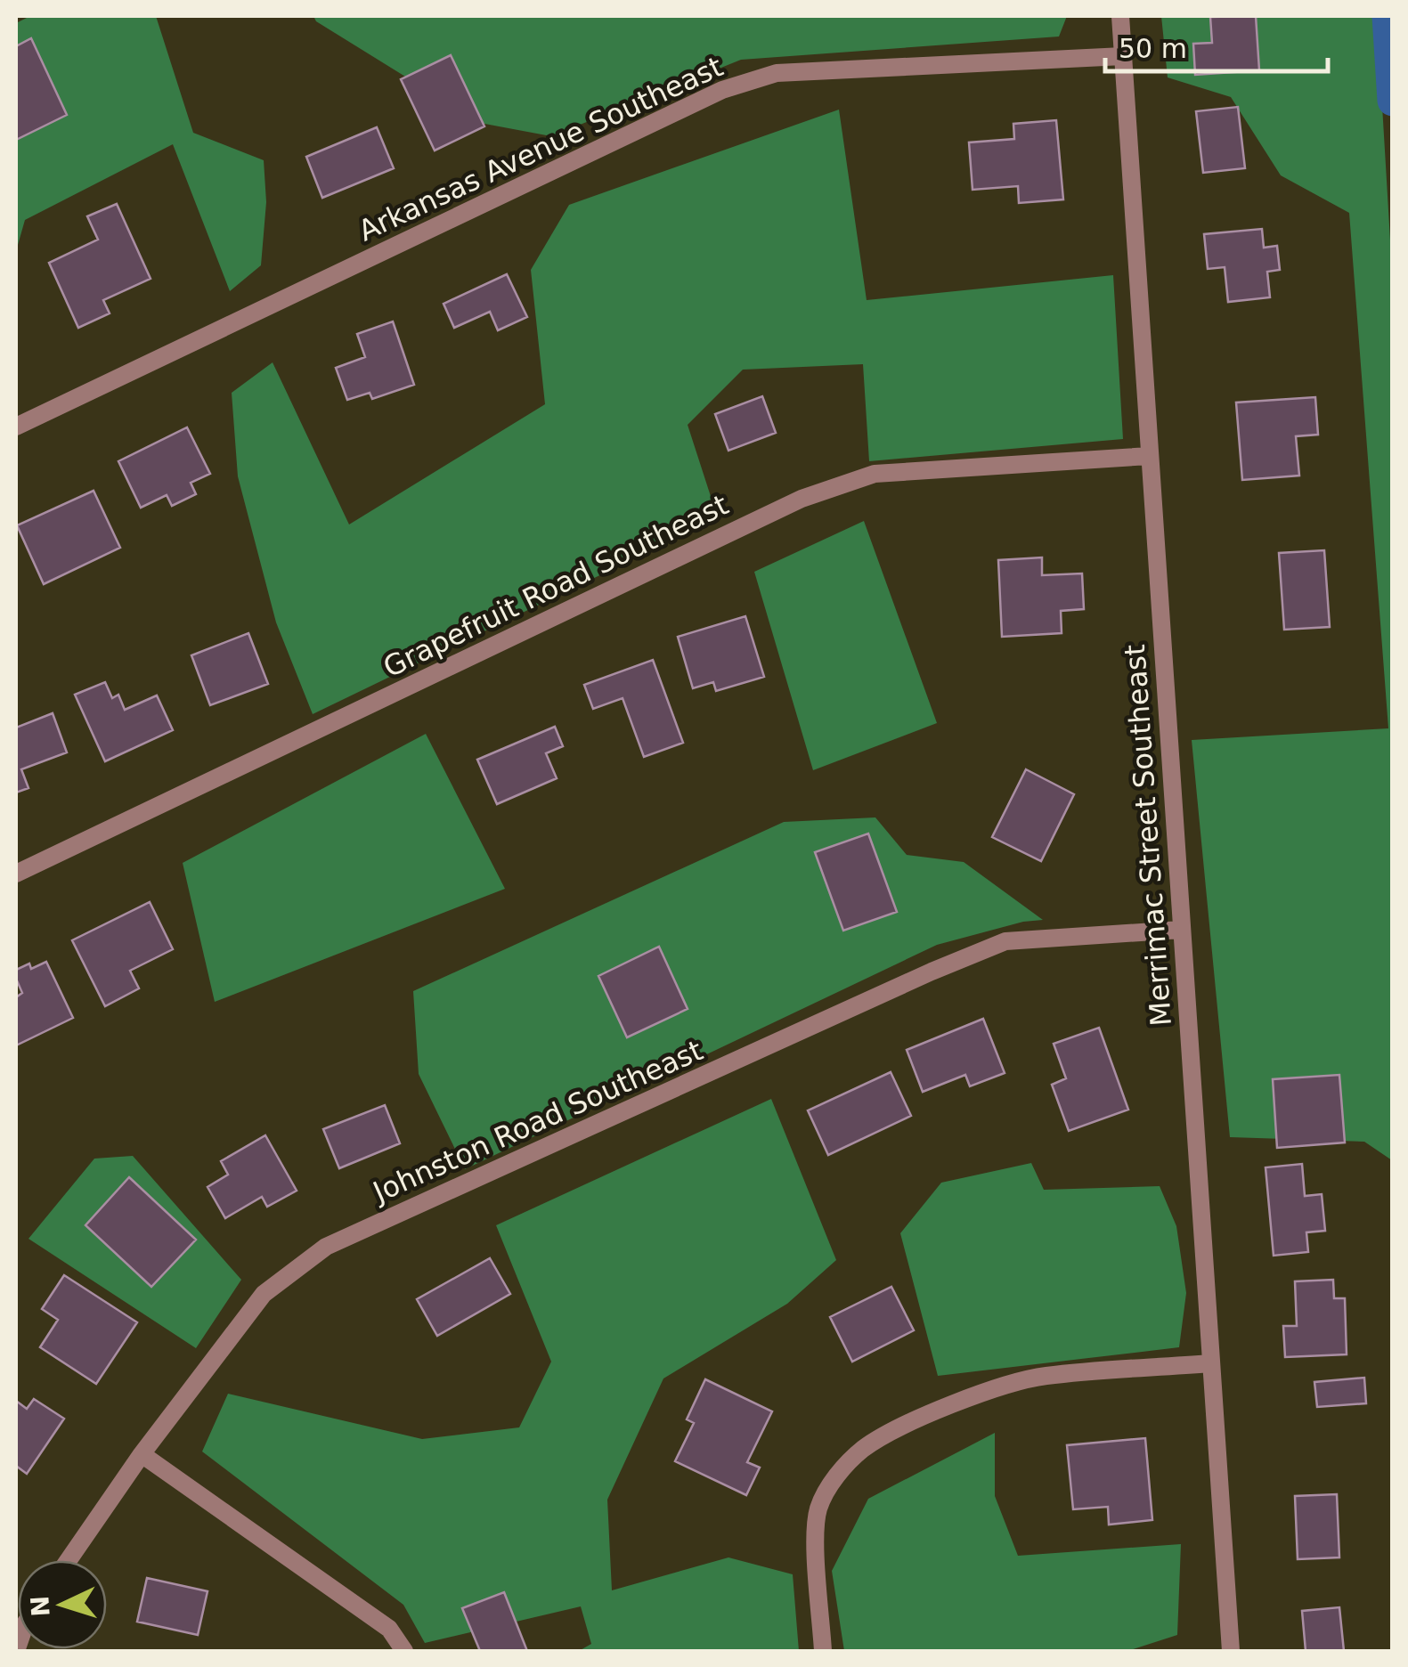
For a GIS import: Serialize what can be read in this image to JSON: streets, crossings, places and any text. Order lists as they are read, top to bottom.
{
  "streets": {
    "street": [
      "Arkansas Avenue Southeast",
      "Grapefruit Road Southeast",
      "Merrimac Street Southeast",
      "Johnston Road Southeast"
    ]
  },
  "crossings": [
    ["Arkansas Avenue Southeast", "Merrimac Street Southeast"],
    ["Grapefruit Road Southeast", "Merrimac Street Southeast"],
    ["Merrimac Street Southeast", "Johnston Road Southeast"]
  ],
  "scale_bar": "50 m",
  "north": "left"
}
